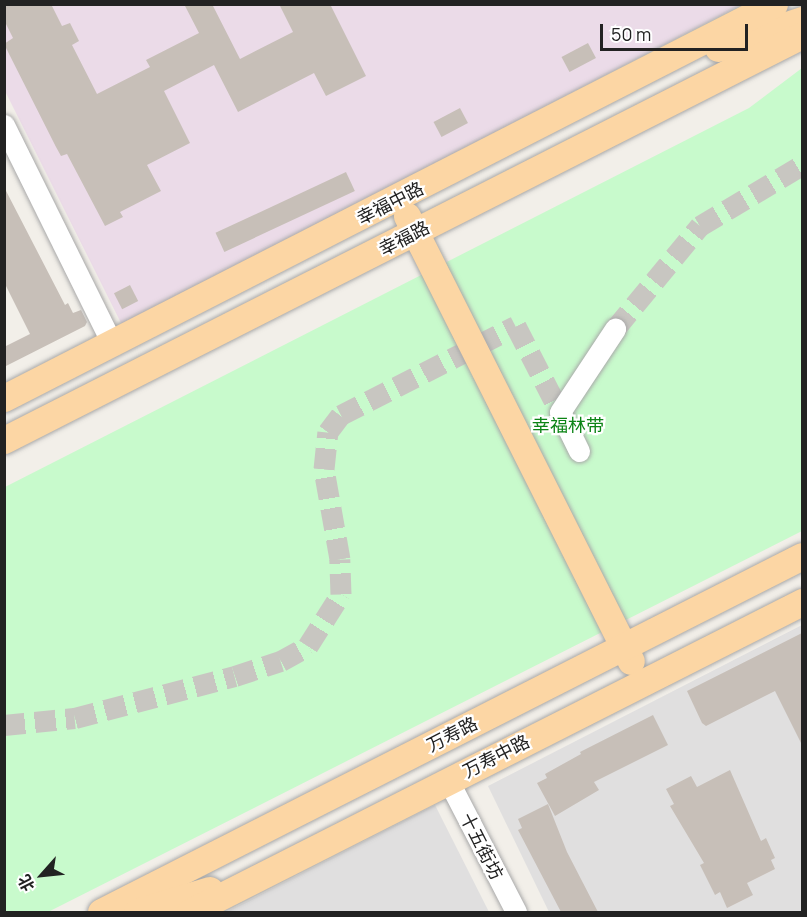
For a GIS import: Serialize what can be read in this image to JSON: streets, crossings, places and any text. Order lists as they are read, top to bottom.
{
  "streets": {
    "main road": [
      "幸福中路",
      "幸福路",
      "万寿路",
      "万寿中路"
    ],
    "street": ["十五街坊"]
  },
  "crossings": [
    ["万寿中路", "十五街坊"]
  ],
  "parks": ["幸福林带"],
  "scale_bar": "50 m",
  "north": "bottom left"
}
